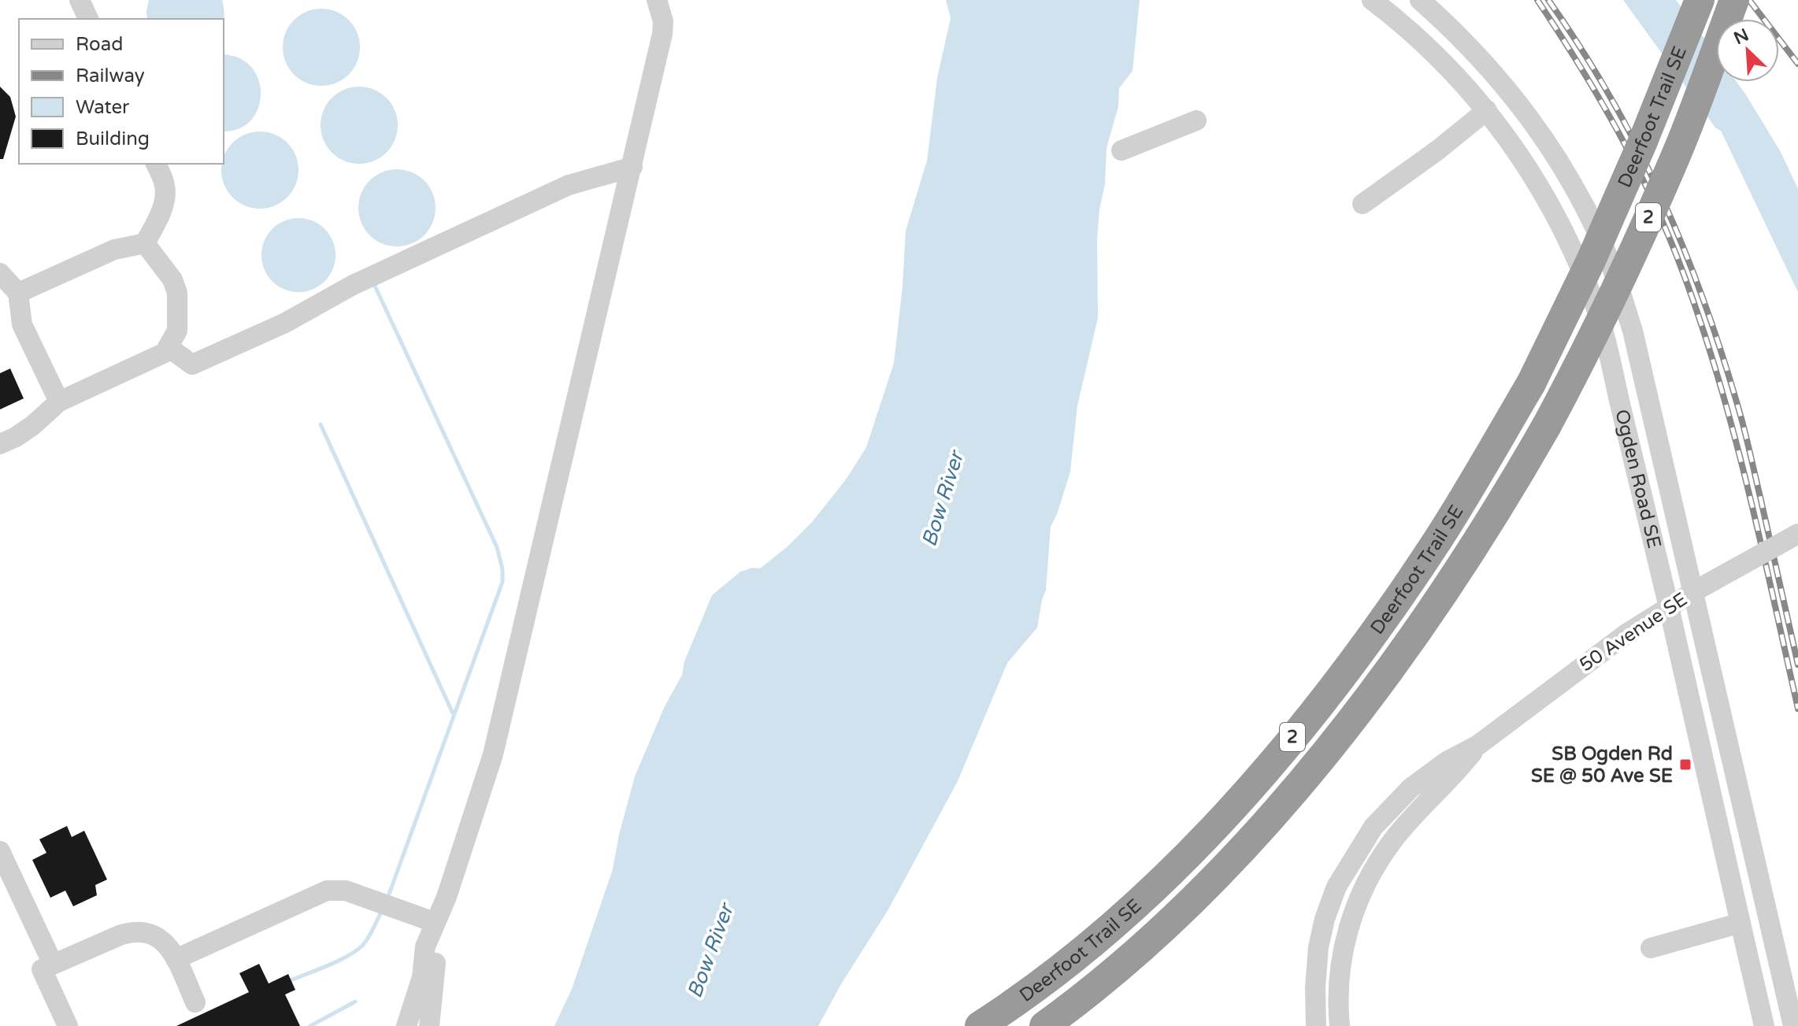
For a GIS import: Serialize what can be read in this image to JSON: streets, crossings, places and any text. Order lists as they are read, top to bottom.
{
  "streets": {
    "highway": ["Deerfoot Trail SE", "2"],
    "street": ["Ogden Road SE", "50 Avenue SE"]
  },
  "water": ["Bow River"],
  "places": {
    "transit": ["SB Ogden Rd SE @ 50 Ave SE"]
  },
  "legend": [
    "Road",
    "Railway",
    "Water",
    "Building"
  ],
  "north": "top left"
}
